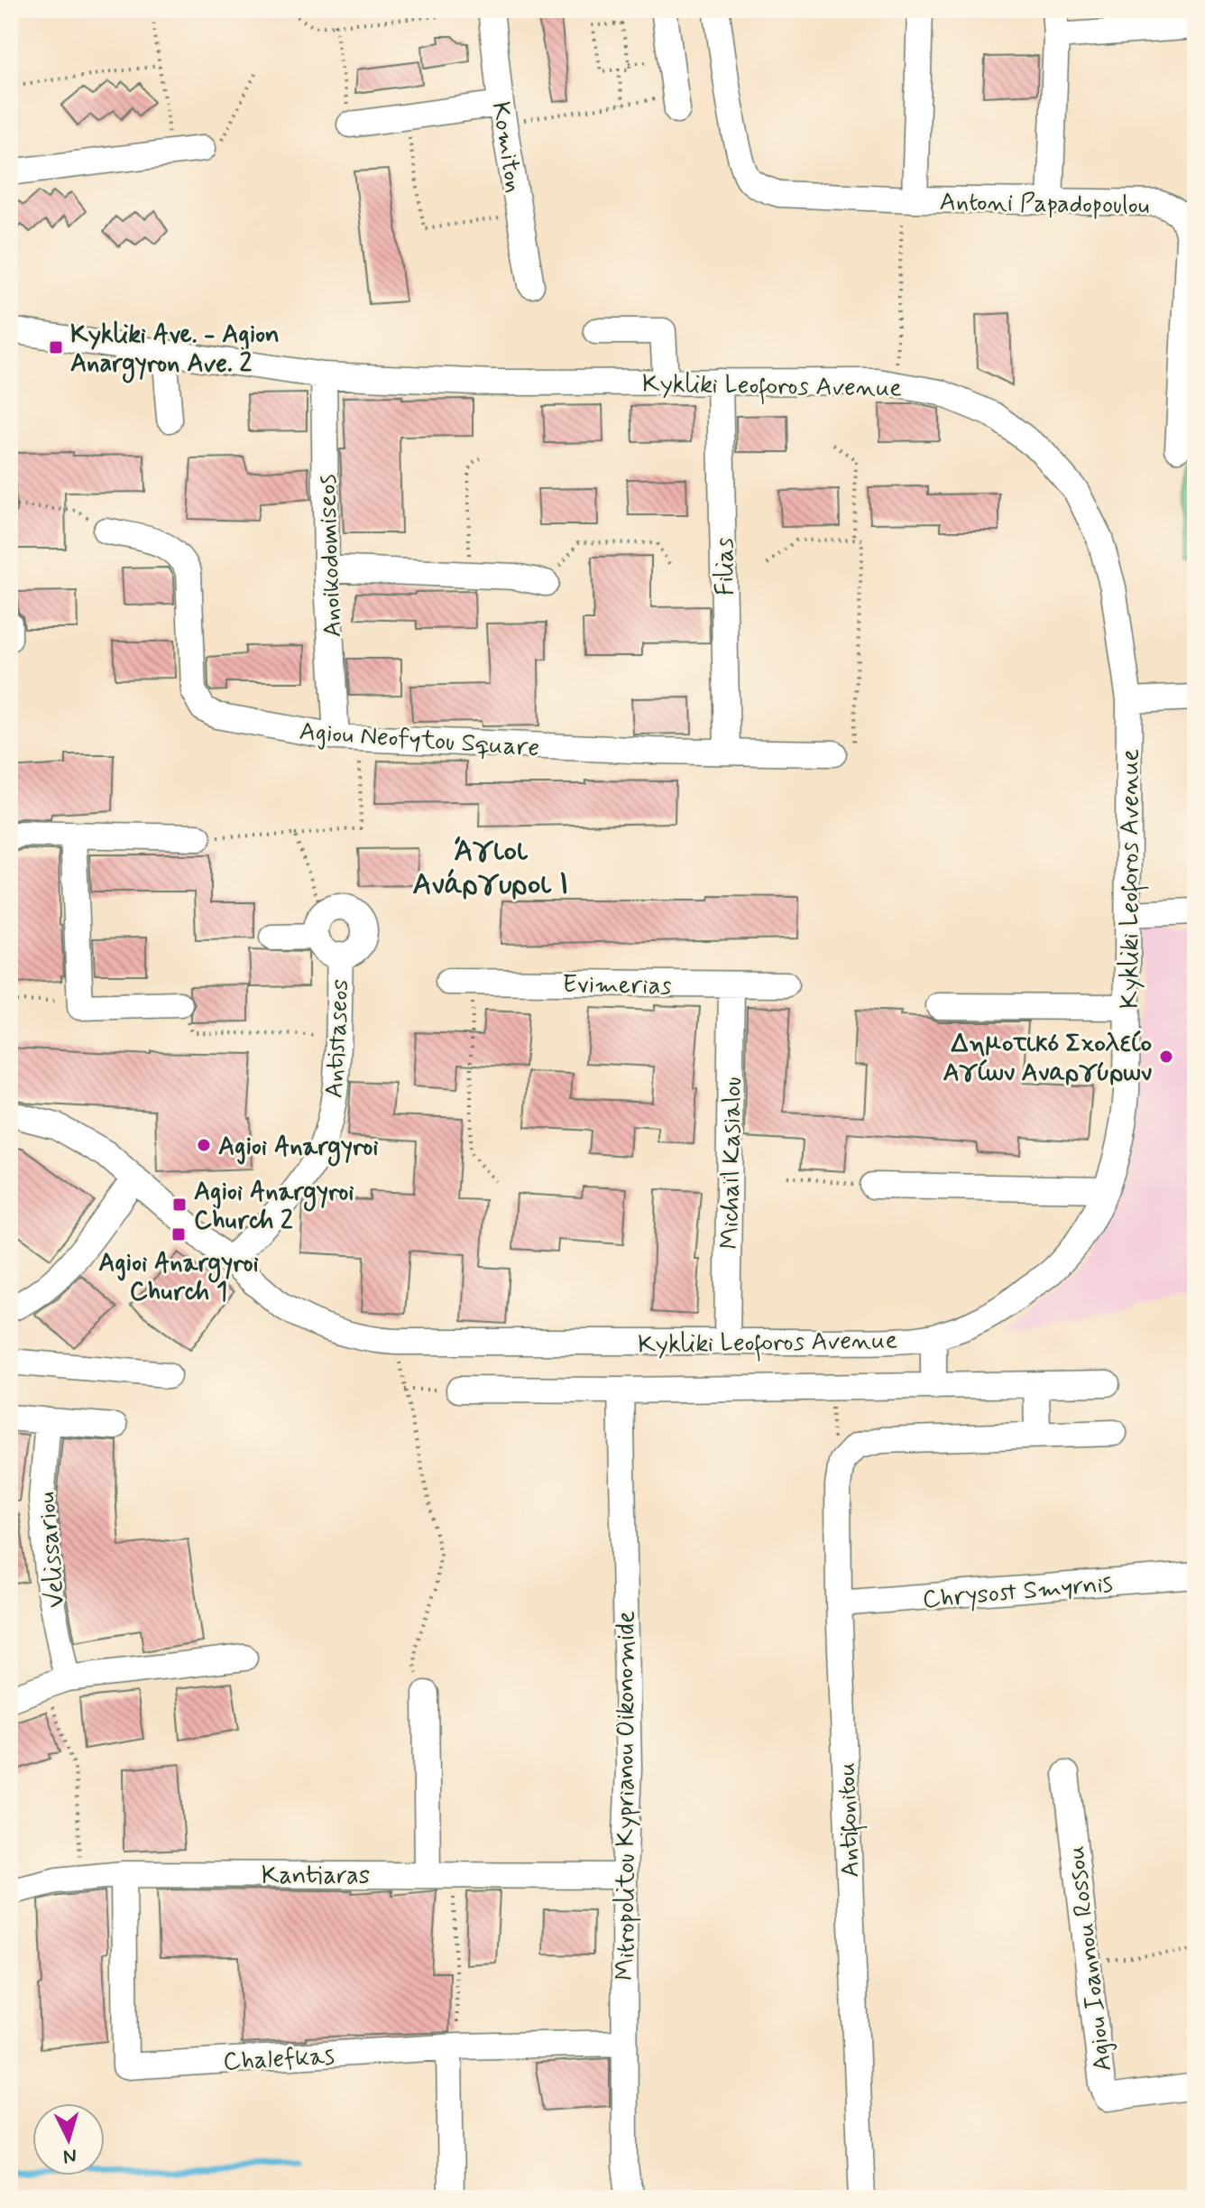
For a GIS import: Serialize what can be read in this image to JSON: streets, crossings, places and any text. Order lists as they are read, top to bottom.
{
  "streets": {
    "street": [
      "Komiton",
      "Antoni Papadopoulou",
      "Kykliki Leoforos Avenue",
      "Anoikodomiseos",
      "Filias",
      "Agiou Neofytou Square",
      "Evimerias",
      "Antistaseos",
      "Michaïl Kasialou",
      "Velissariou",
      "Chrysost Smyrnis",
      "Mitropolitou Kyprianou Oikonomide",
      "Antifonitou",
      "Kantiaras",
      "Agiou Ioannou Rossou",
      "Chalefkas"
    ]
  },
  "crossings": [
    ["Kykliki Leoforos Avenue", "Anoikodomiseos"],
    ["Kykliki Leoforos Avenue", "Filias"],
    ["Kykliki Leoforos Avenue", "Antistaseos"],
    ["Kykliki Leoforos Avenue", "Michaïl Kasialou"],
    ["Anoikodomiseos", "Agiou Neofytou Square"],
    ["Filias", "Agiou Neofytou Square"],
    ["Evimerias", "Michaïl Kasialou"],
    ["Chrysost Smyrnis", "Antifonitou"],
    ["Mitropolitou Kyprianou Oikonomide", "Kantiaras"],
    ["Mitropolitou Kyprianou Oikonomide", "Chalefkas"],
    ["Kantiaras", "Chalefkas"]
  ],
  "districts": ["Άγιοι Ανάργυροι Ι"],
  "places": {
    "transit": ["Kykliki Ave. - Agion Anargyron Ave. 2", "Agioi Anargyroi Church 2", "Agioi Anargyroi Church 1"],
    "other": ["Δημοτικό Σχολείο Αγίων Αναργύρων", "Agioi Anargyroi"]
  },
  "north": "bottom"
}
